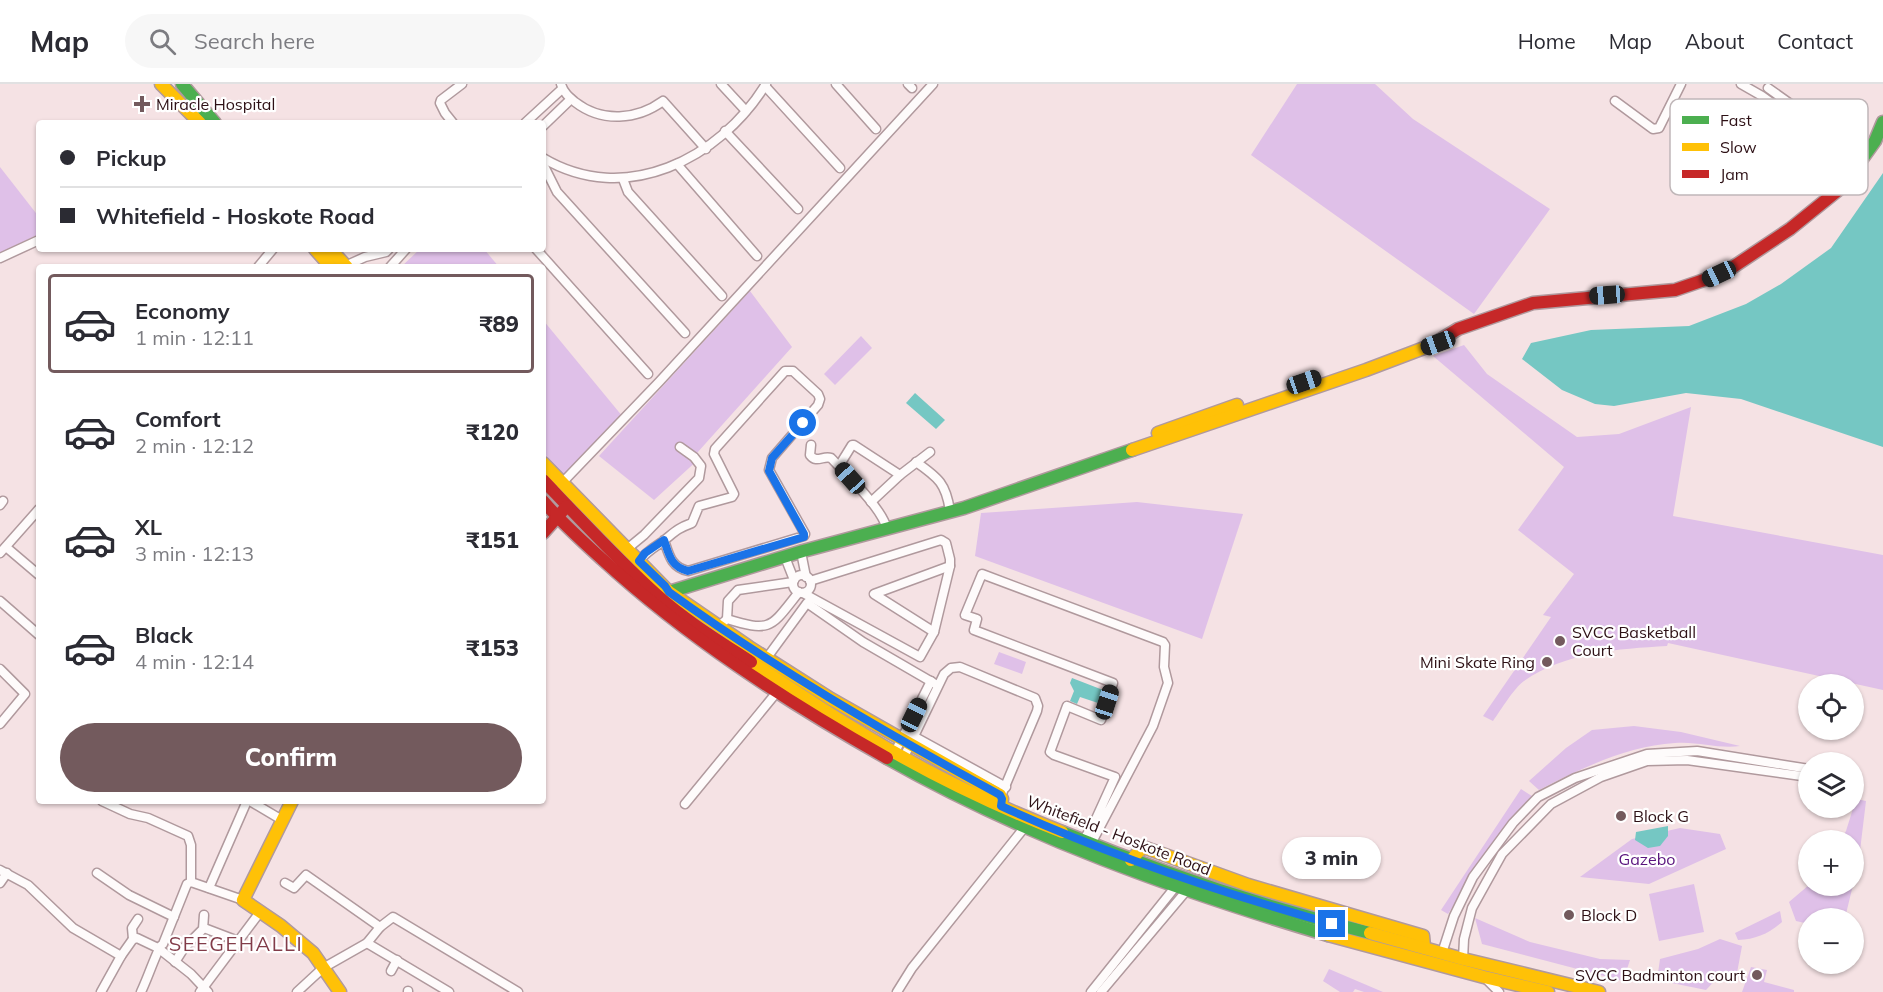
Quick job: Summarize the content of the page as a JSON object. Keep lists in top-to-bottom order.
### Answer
{
  "streets": {
    "main road": ["Whitefield - Hoskote Road"]
  },
  "districts": ["SEEGEHALLI"],
  "parks": ["Gazebo"],
  "places": {
    "health": ["Miracle Hospital"],
    "other": [
      "SVCC Basketball Court",
      "Mini Skate Ring",
      "Block G",
      "Block D",
      "SVCC Badminton court"
    ]
  },
  "legend": ["Fast", "Slow", "Jam"],
  "page": {
    "header": "Map",
    "search": "Search here",
    "nav": [
      "Home",
      "Map",
      "About",
      "Contact"
    ],
    "banner": ["Pickup", "Whitefield - Hoskote Road"],
    "list": [
      {
        "name": "Economy",
        "note": "1 min · 12:11",
        "value": "₹89"
      },
      {
        "name": "Comfort",
        "note": "2 min · 12:12",
        "value": "₹120"
      },
      {
        "name": "XL",
        "note": "3 min · 12:13",
        "value": "₹151"
      },
      {
        "name": "Black",
        "note": "4 min · 12:14",
        "value": "₹153"
      }
    ],
    "map_buttons": ["+", "−"],
    "buttons": "Confirm",
    "bubble": "3 min"
  }
}
